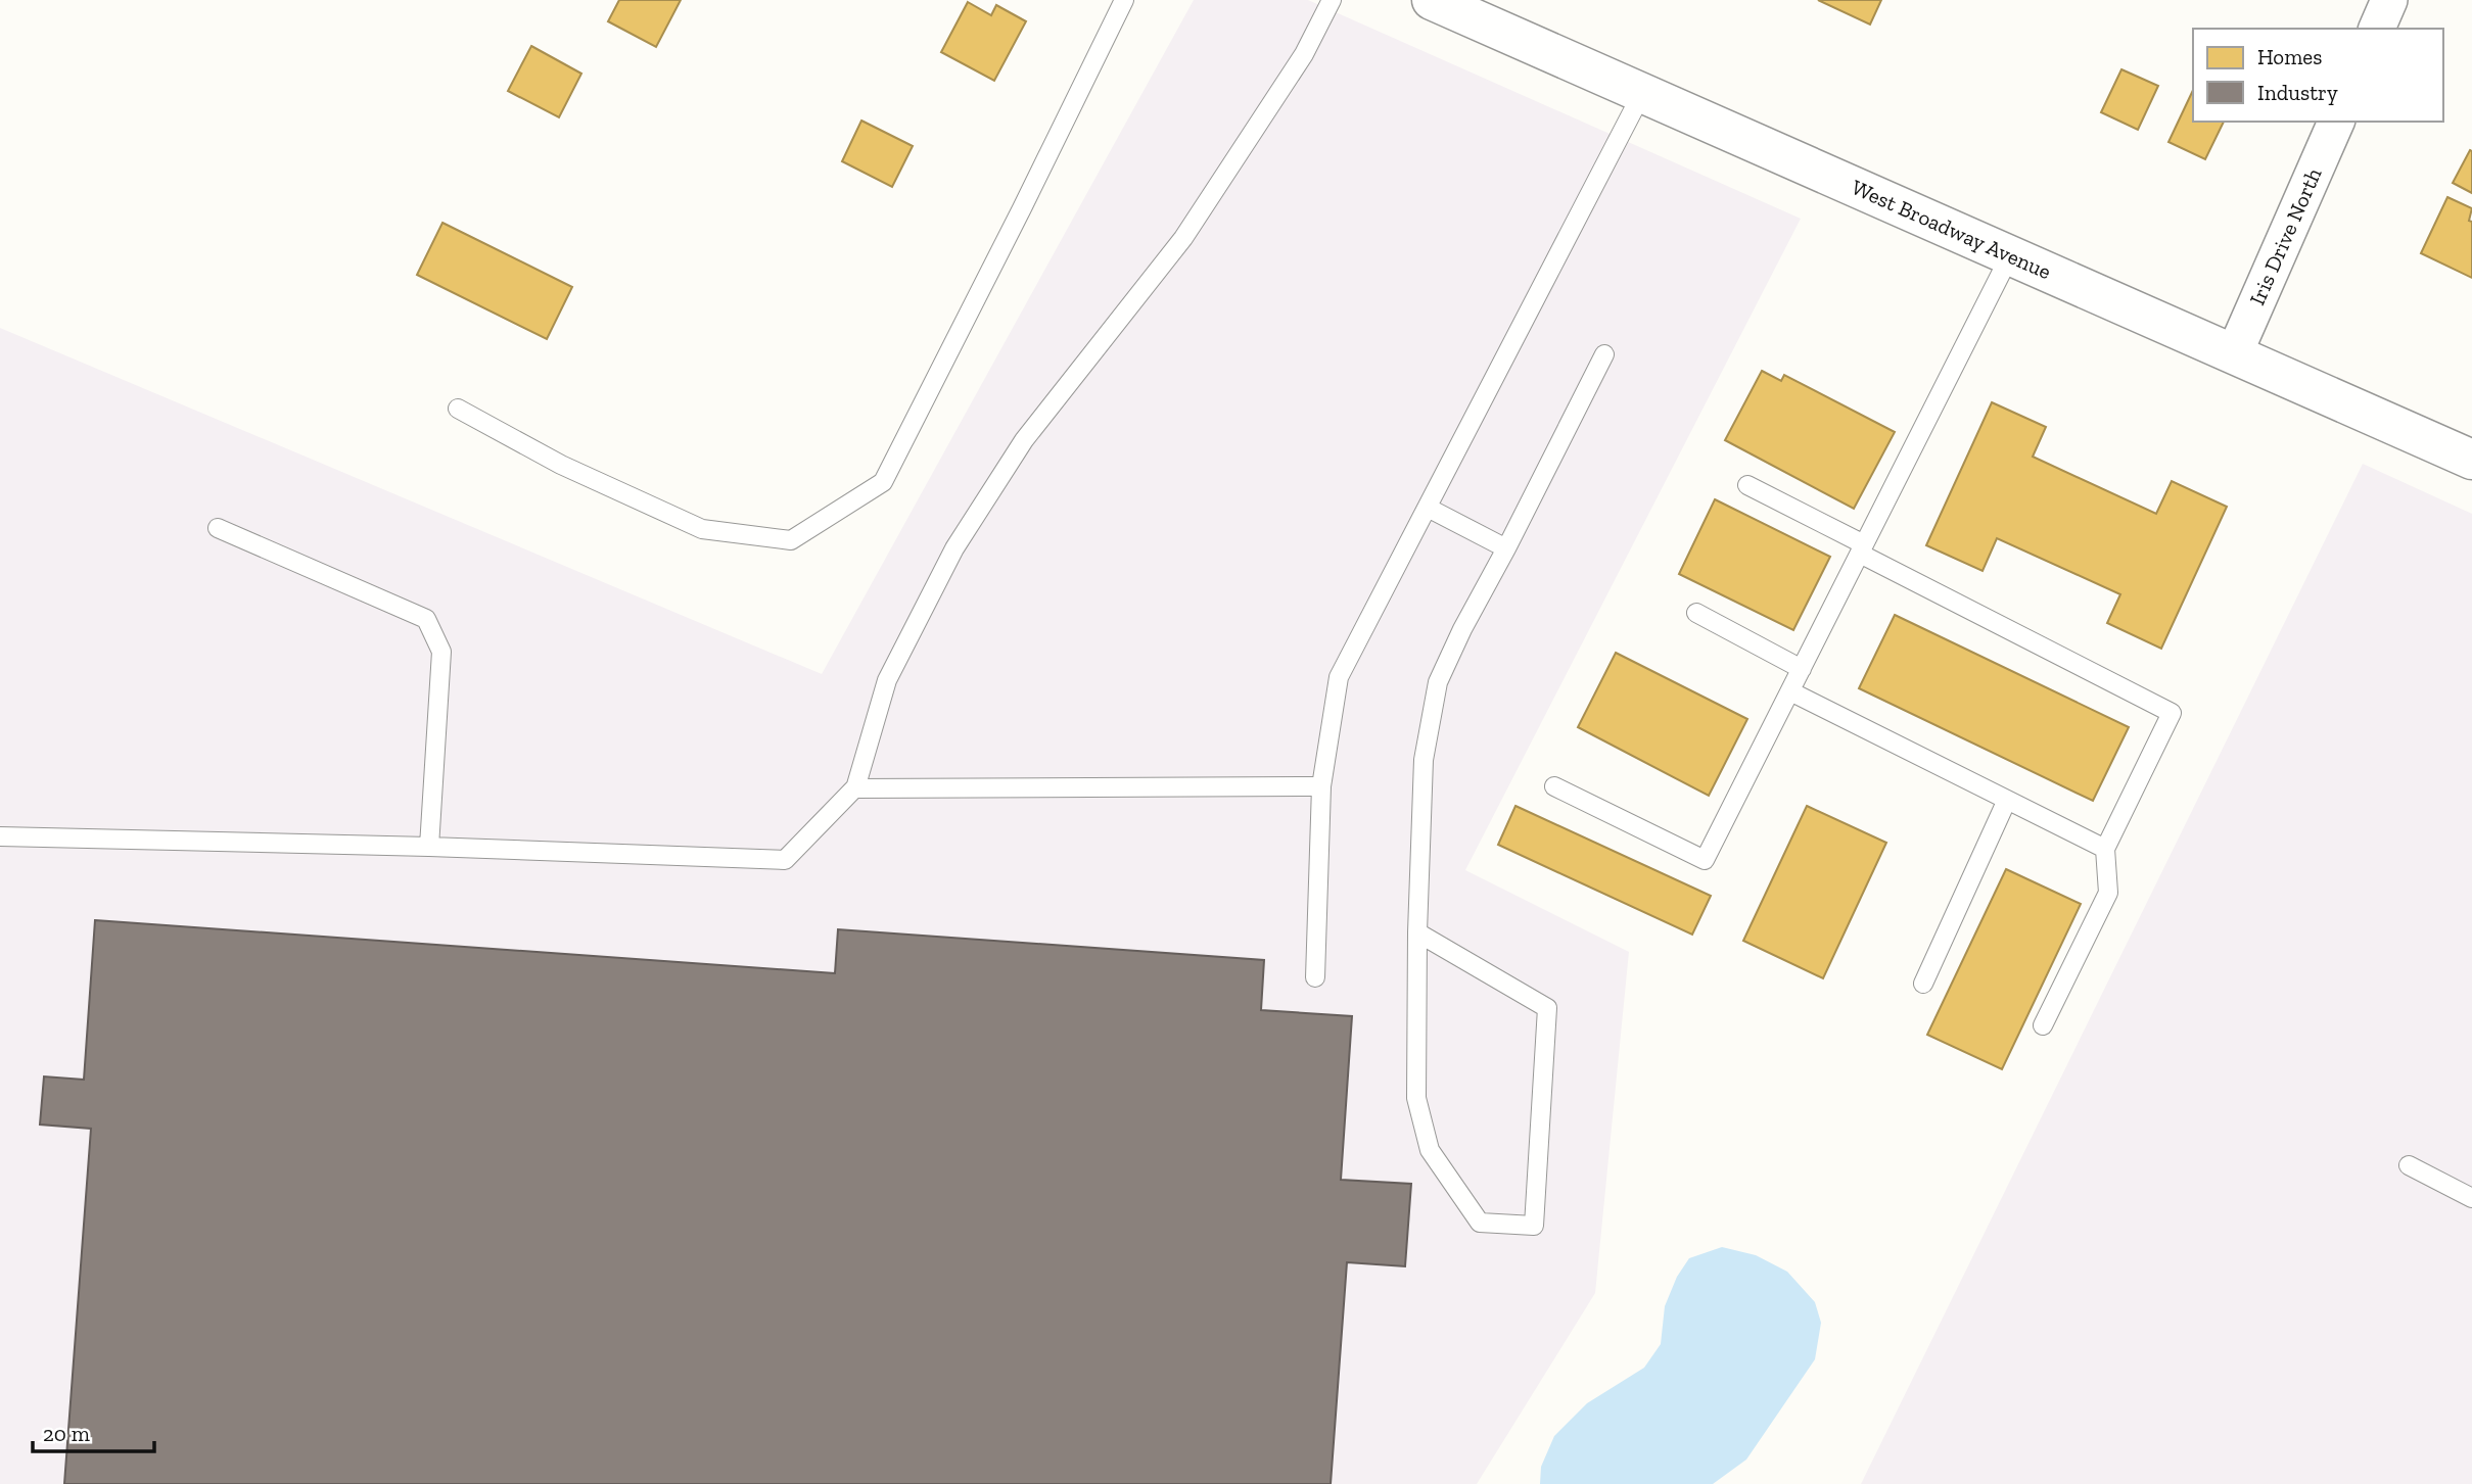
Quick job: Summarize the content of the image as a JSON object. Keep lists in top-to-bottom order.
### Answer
{
  "streets": {
    "street": ["West Broadway Avenue", "Iris Drive North"]
  },
  "crossings": [
    ["West Broadway Avenue", "Iris Drive North"]
  ],
  "legend": ["Homes", "Industry"],
  "scale_bar": "20 m"
}
